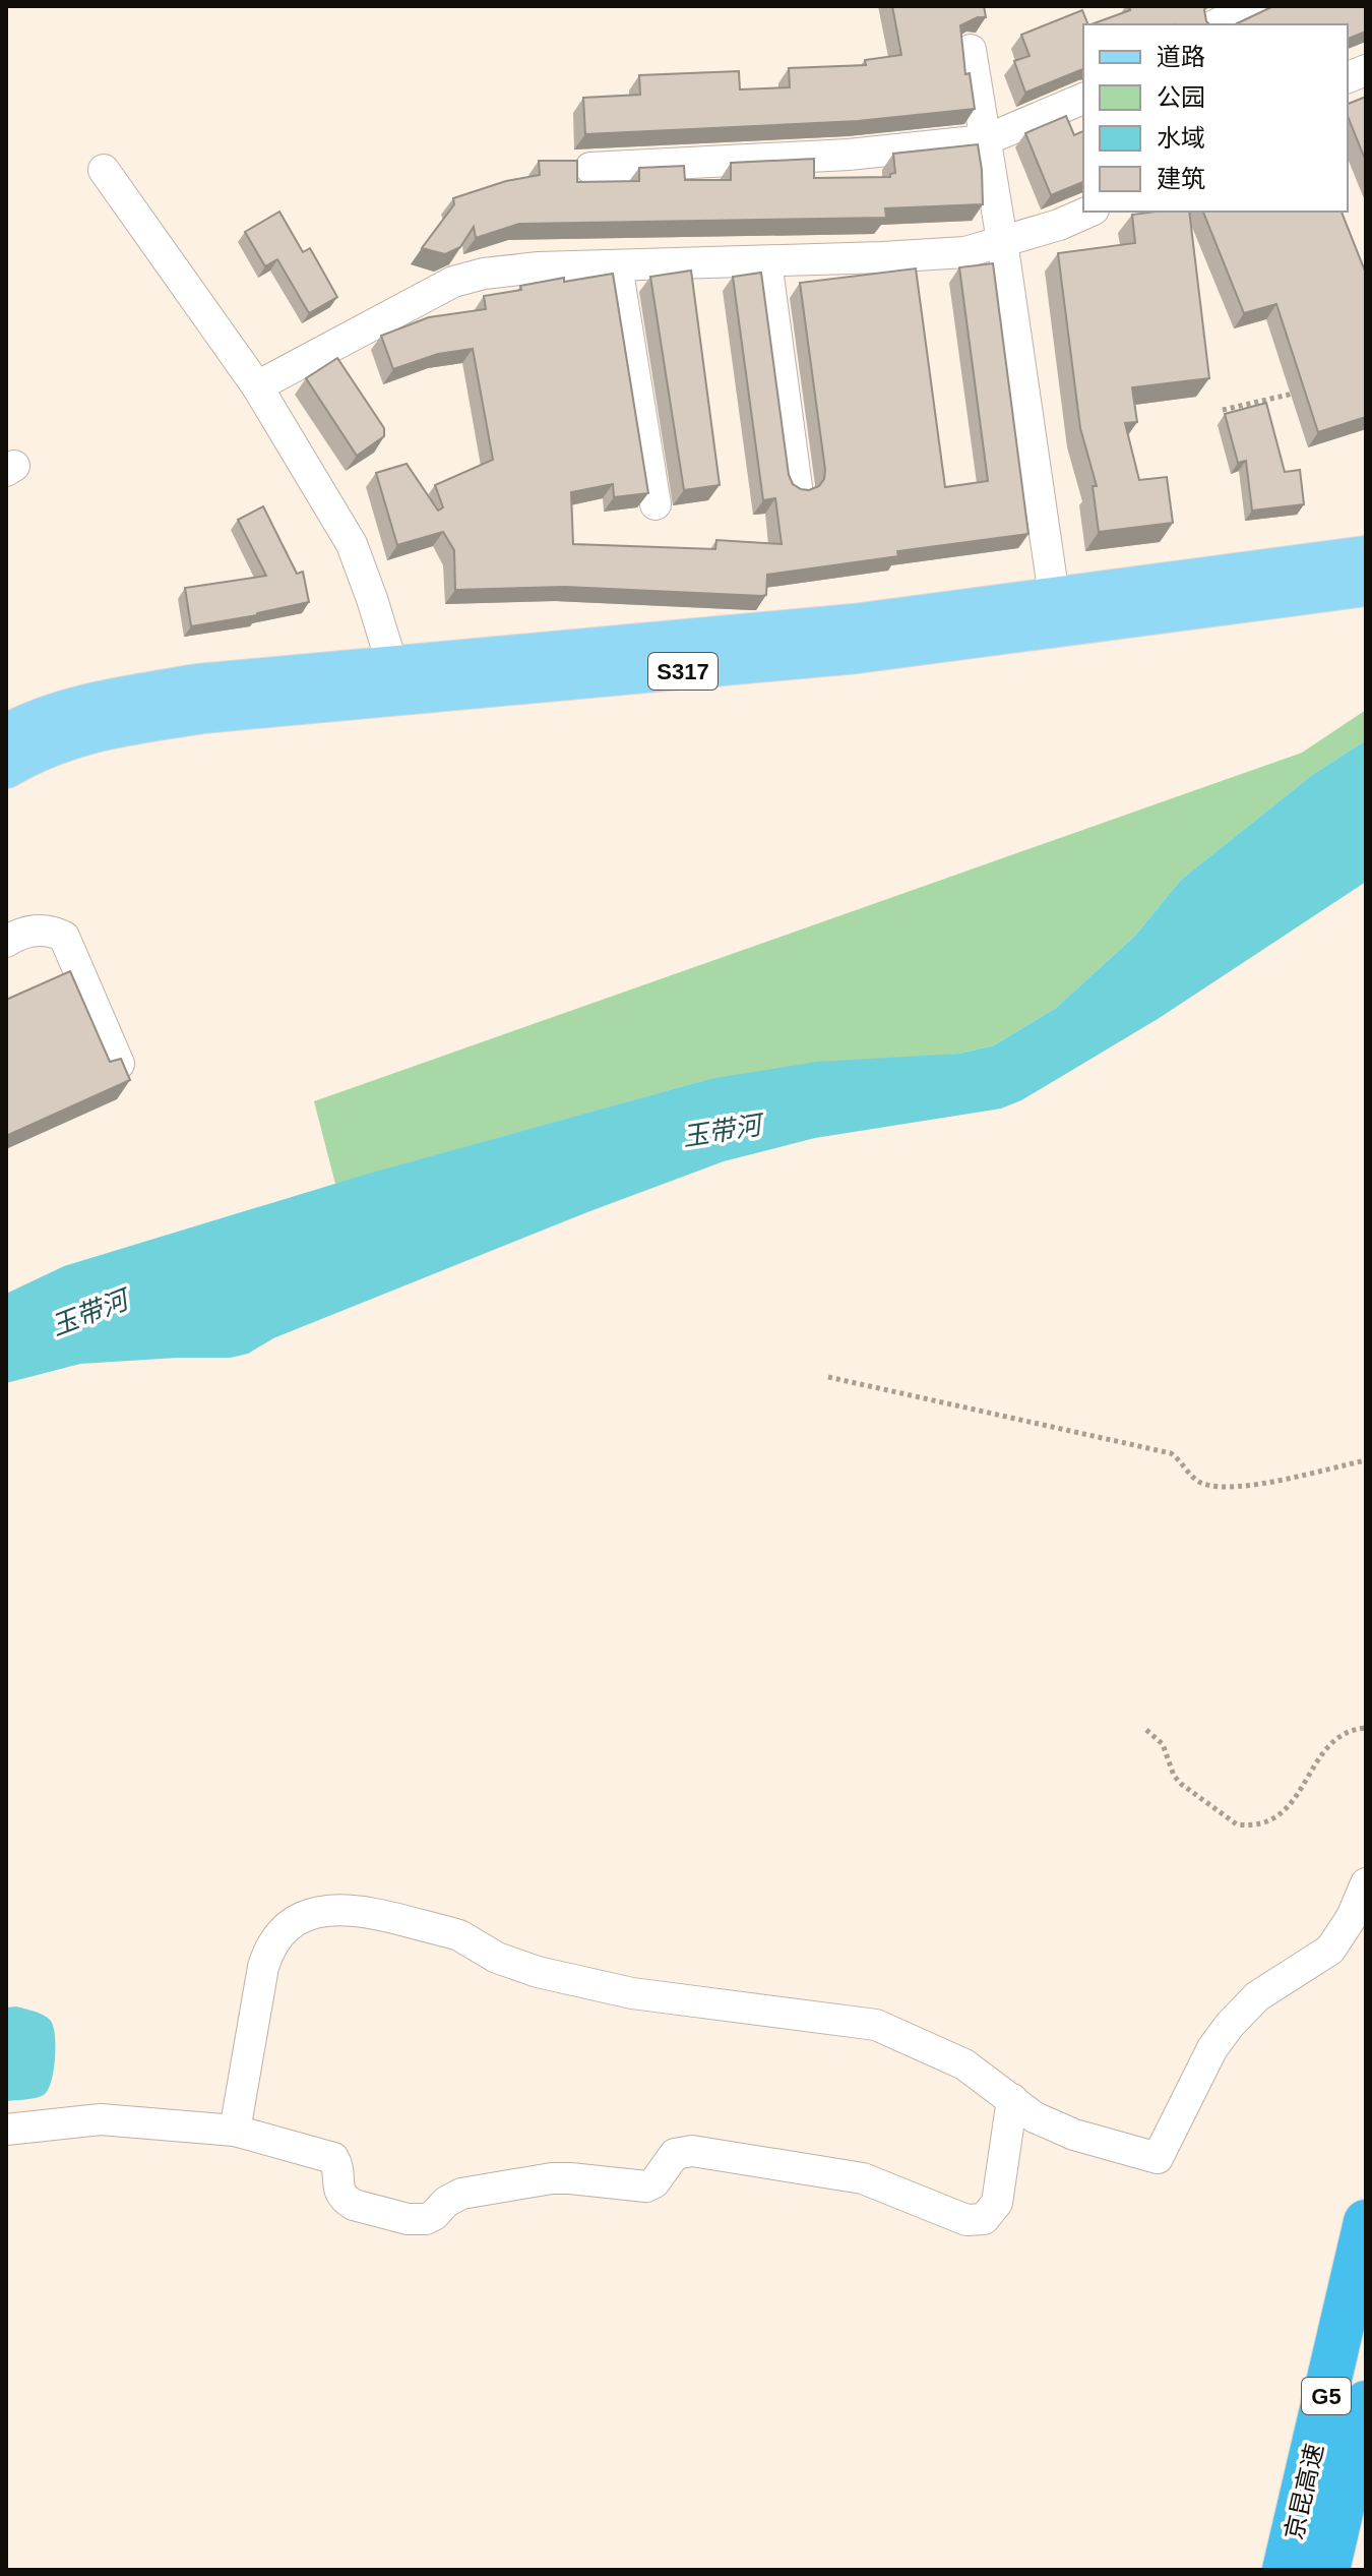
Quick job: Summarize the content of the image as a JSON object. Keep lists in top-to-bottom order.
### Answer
{
  "streets": {
    "highway": ["G5", "京昆高速"],
    "main road": ["S317"]
  },
  "water": ["玉带河"],
  "legend": [
    "道路",
    "公园",
    "水域",
    "建筑"
  ]
}
